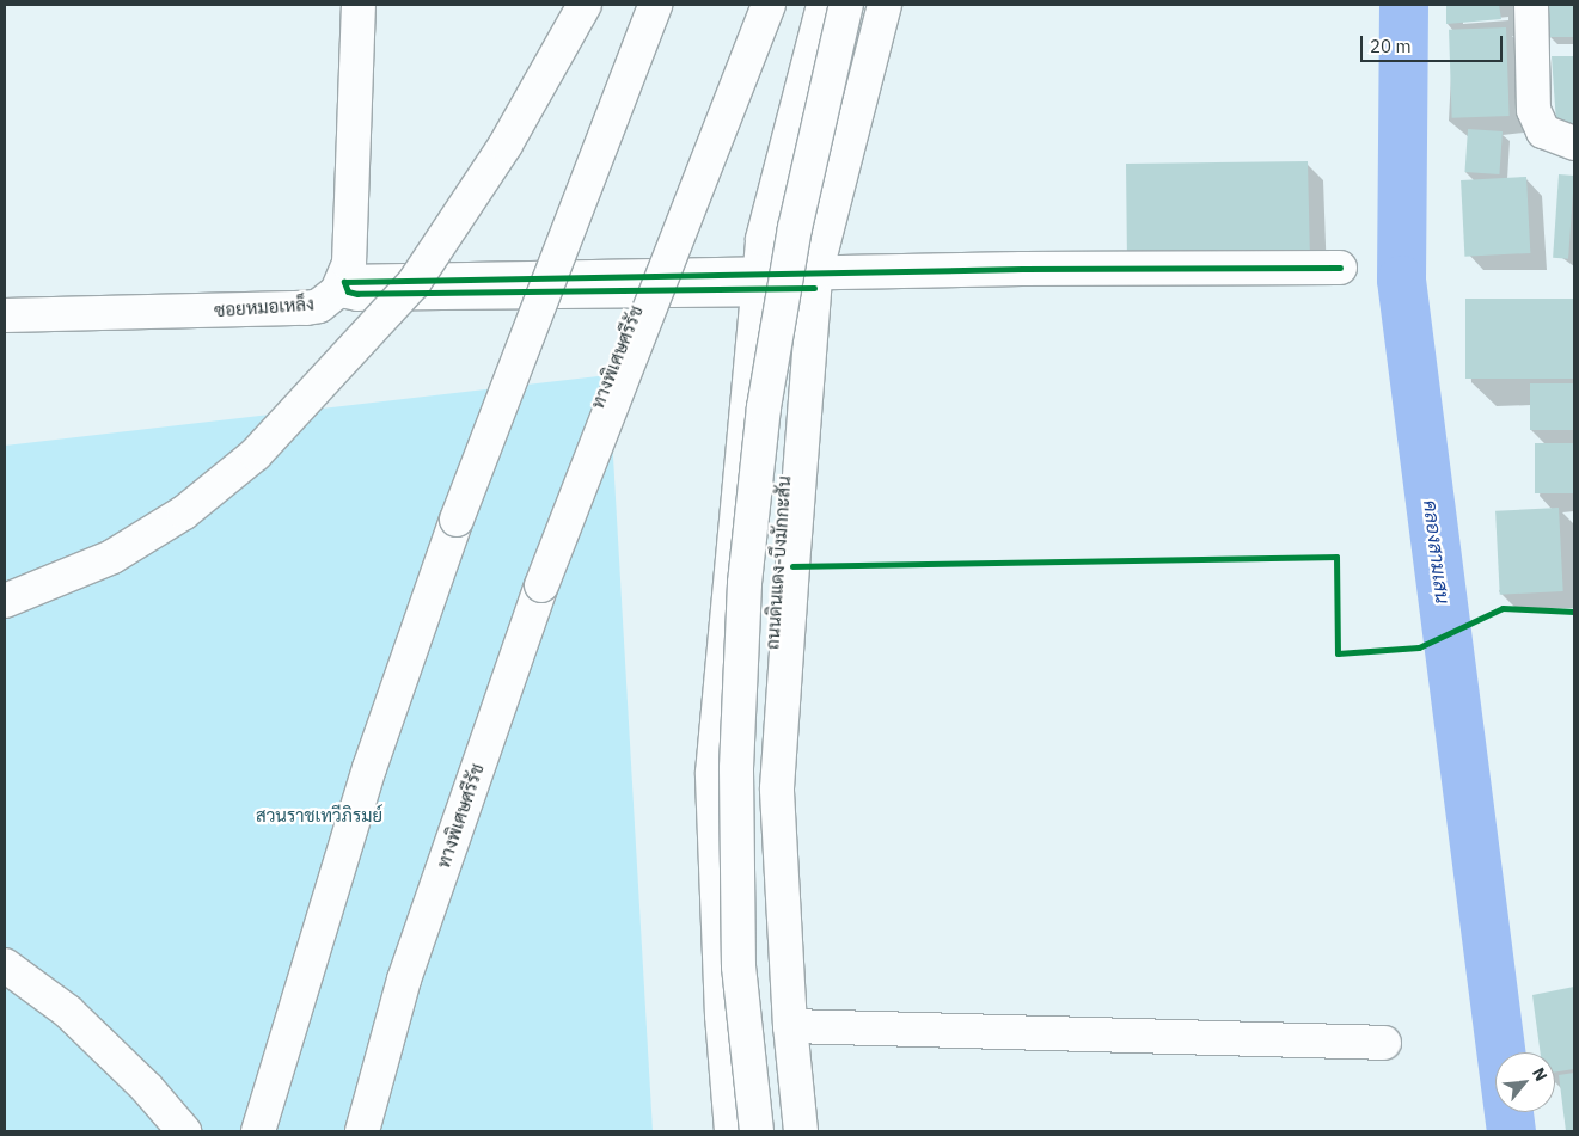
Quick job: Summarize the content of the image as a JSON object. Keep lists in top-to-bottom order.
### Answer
{
  "streets": {
    "main road": ["ซอยหมอเหล็ง", "ทางพิเศษศรีรัช", "ถนนดินแดง-บึงมักกะสัน"]
  },
  "water": ["คลองสามเสน"],
  "parks": ["สวนราชเทวีภิรมย์"],
  "scale_bar": "20 m",
  "north": "top right"
}
